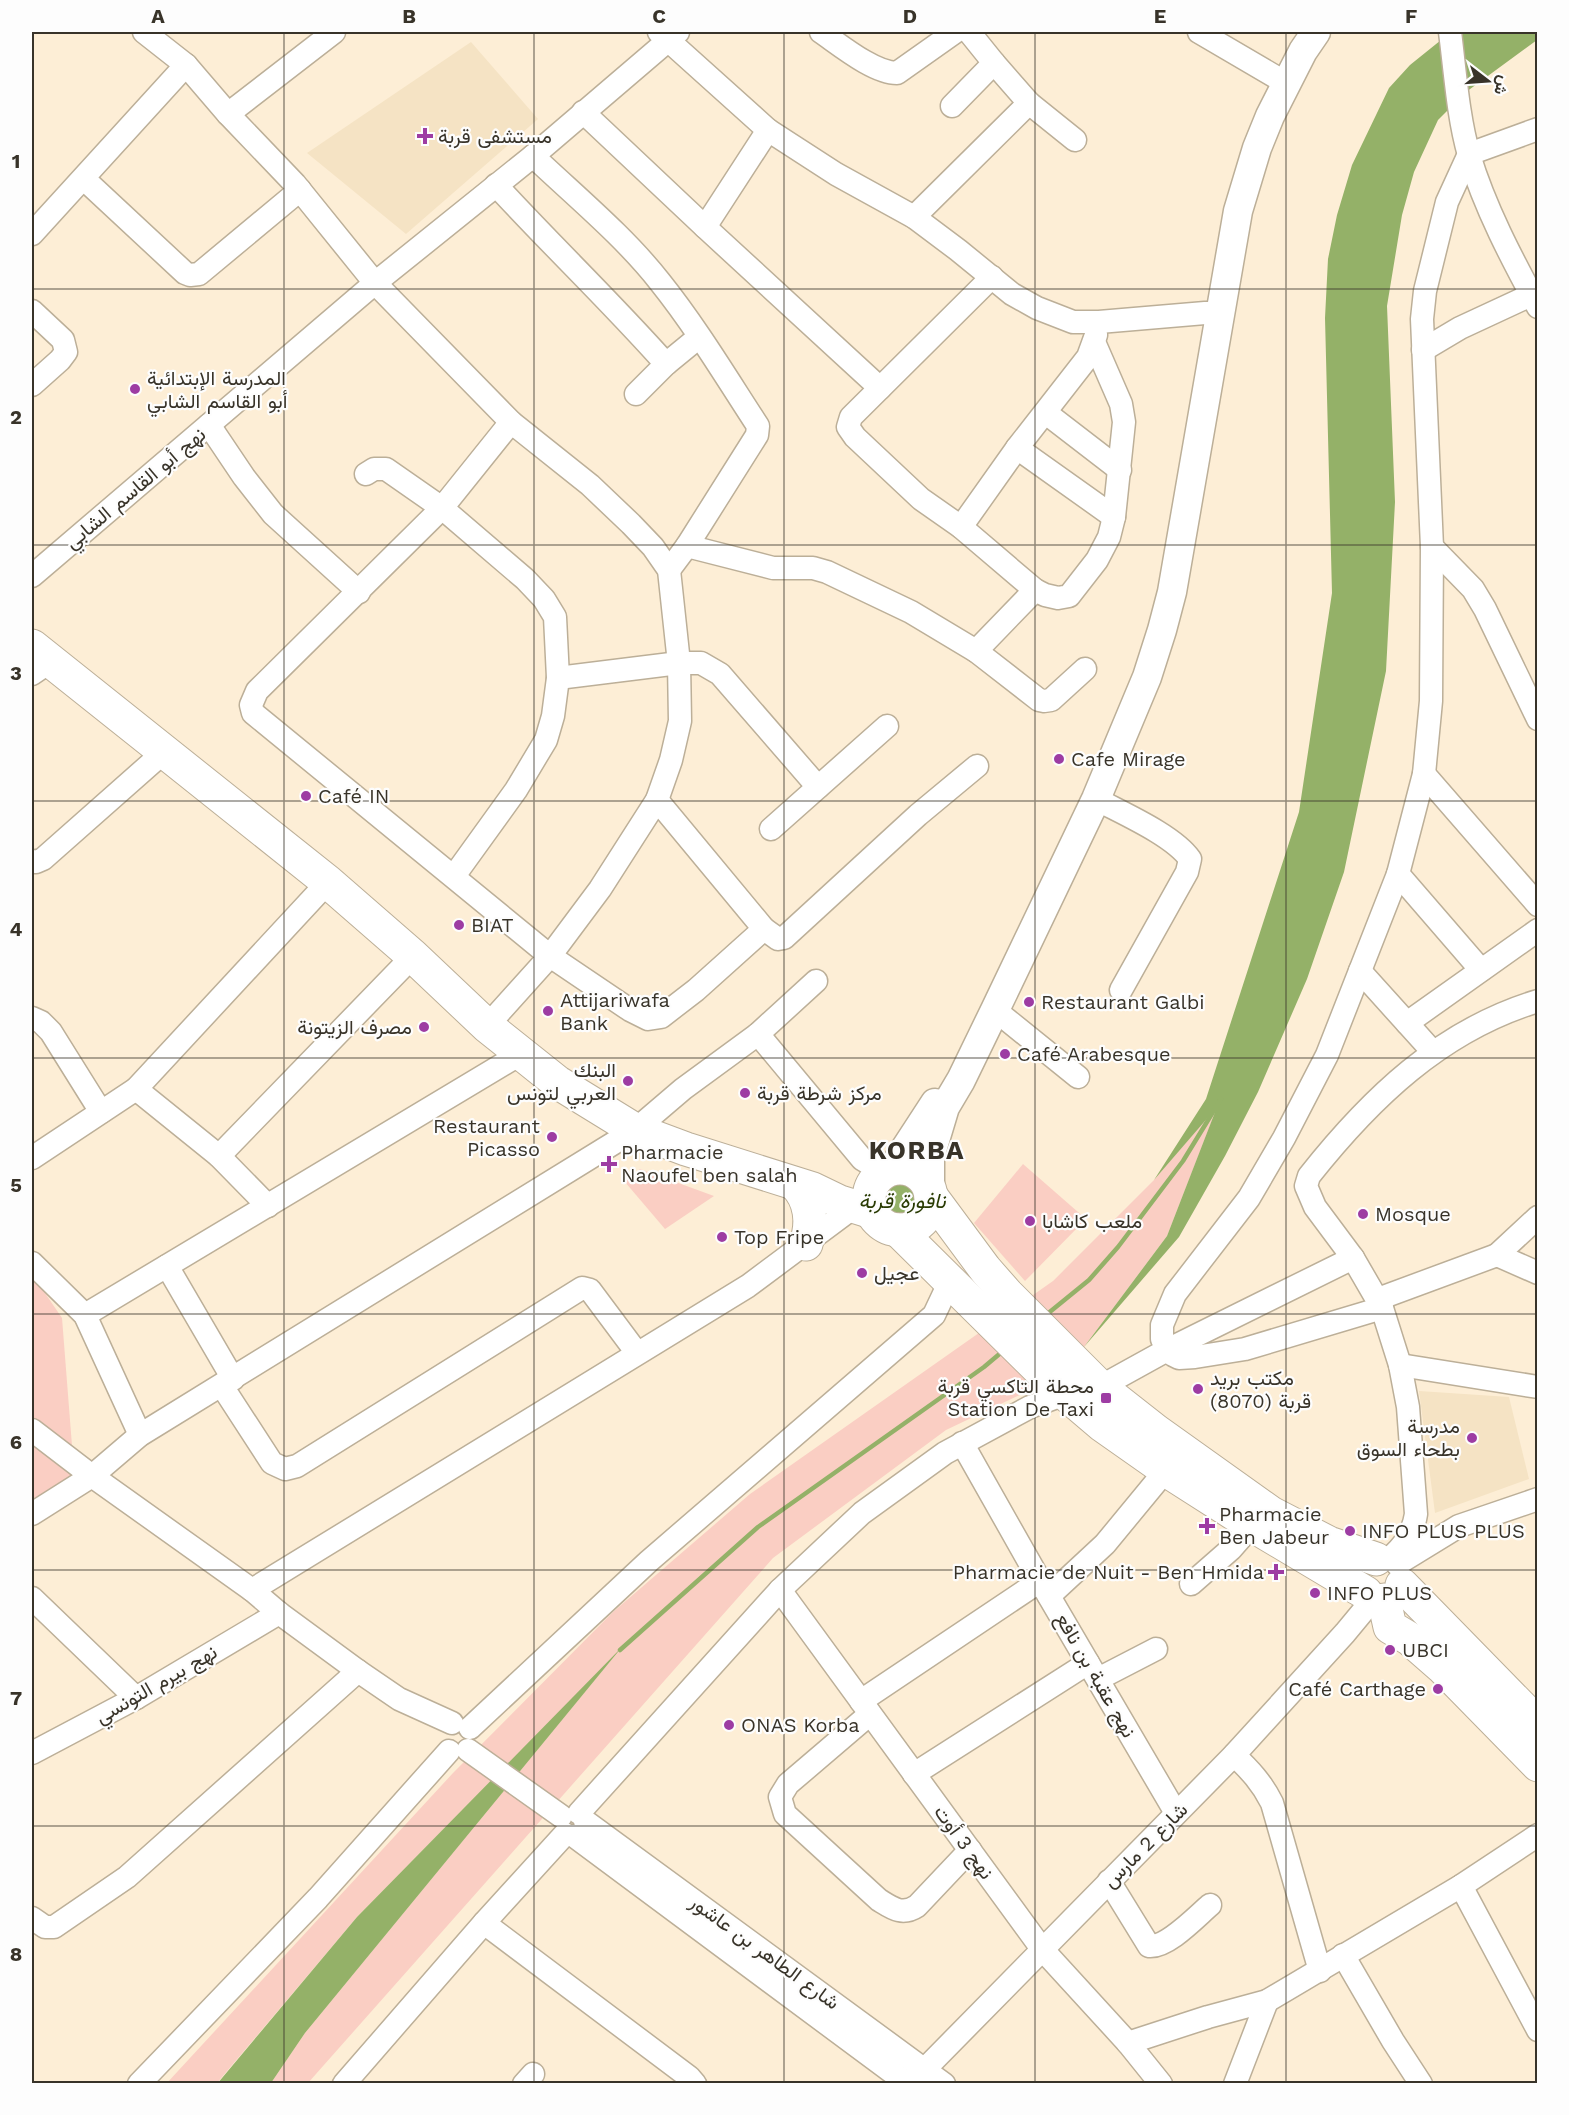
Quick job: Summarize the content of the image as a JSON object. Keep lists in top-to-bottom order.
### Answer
{
  "streets": {
    "street": [
      "نهج أبو القاسم الشابي",
      "نهج عقبة بن نافع",
      "نهج بيرم التونسي",
      "نهج 3 أوت",
      "شارع 2 مارس",
      "شارع الطاهر بن عاشور"
    ]
  },
  "crossings": [
    ["نهج عقبة بن نافع", "شارع 2 مارس"],
    ["نهج بيرم التونسي", "شارع الطاهر بن عاشور"],
    ["نهج 3 أوت", "شارع 2 مارس"],
    ["شارع 2 مارس", "شارع الطاهر بن عاشور"]
  ],
  "districts": ["KORBA"],
  "water": ["نافورة قربة"],
  "places": {
    "health": [
      "مستشفى قربة",
      "Pharmacie Naoufel ben salah",
      "Pharmacie Ben Jabeur",
      "Pharmacie de Nuit - Ben Hmida"
    ],
    "other": [
      "المدرسة الإبتدائية أبو القاسم الشابي",
      "Cafe Mirage",
      "Café IN",
      "BIAT",
      "Restaurant Galbi",
      "Attijariwafa Bank",
      "مصرف الزيتونة",
      "Café Arabesque",
      "البنك العربي لتونس",
      "مركز شرطة قربة",
      "Restaurant Picasso",
      "Mosque",
      "ملعب كاشابا",
      "Top Fripe",
      "عجيل",
      "مكتب بريد قربة (8070)",
      "مدرسة بطحاء السوق",
      "INFO PLUS PLUS",
      "INFO PLUS",
      "UBCI",
      "Café Carthage",
      "ONAS Korba"
    ],
    "transit": ["محطة التاكسي قربة Station De Taxi"]
  },
  "north": "right",
  "grid": {
    "columns": [
      "A",
      "B",
      "C",
      "D",
      "E",
      "F"
    ],
    "rows": [
      "1",
      "2",
      "3",
      "4",
      "5",
      "6",
      "7",
      "8"
    ]
  }
}
